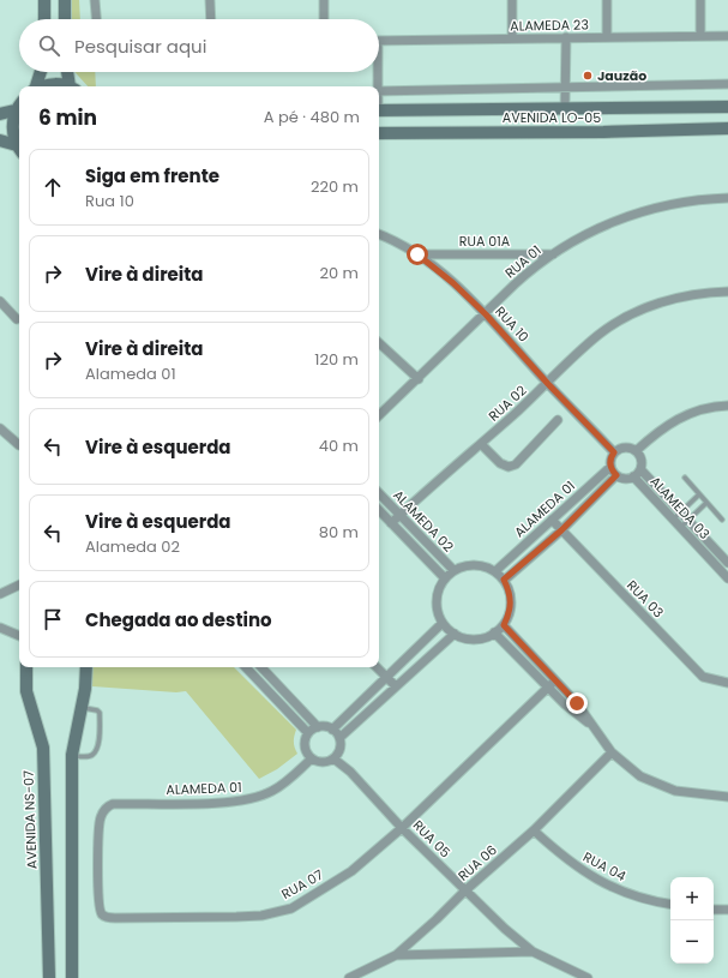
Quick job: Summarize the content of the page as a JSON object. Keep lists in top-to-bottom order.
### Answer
{
  "streets": {
    "main road": ["AVENIDA LO-05", "AVENIDA NS-07"],
    "street": [
      "ALAMEDA 23",
      "RUA 01A",
      "RUA 01",
      "RUA 10",
      "RUA 02",
      "ALAMEDA 03",
      "ALAMEDA 01",
      "ALAMEDA 02",
      "RUA 03",
      "RUA 05",
      "RUA 06",
      "RUA 04",
      "RUA 07"
    ]
  },
  "crossings": [
    ["RUA 01A", "RUA 01"],
    ["RUA 01A", "RUA 10"],
    ["RUA 01", "RUA 10"],
    ["RUA 10", "RUA 02"],
    ["RUA 10", "ALAMEDA 03"],
    ["RUA 10", "ALAMEDA 01"],
    ["RUA 02", "ALAMEDA 02"],
    ["ALAMEDA 03", "ALAMEDA 01"],
    ["ALAMEDA 01", "ALAMEDA 02"],
    ["ALAMEDA 01", "RUA 03"],
    ["ALAMEDA 01", "RUA 05"],
    ["ALAMEDA 01", "RUA 07"],
    ["RUA 05", "RUA 06"],
    ["RUA 05", "RUA 07"],
    ["RUA 06", "RUA 04"]
  ],
  "places": ["Jauzão"],
  "page": {
    "search": "Pesquisar aqui",
    "heading": ["6 min", "A pé · 480 m"],
    "list": [
      ["Siga em frente", "Rua 10", "220 m"],
      ["Vire à direita", "20 m"],
      ["Vire à direita", "Alameda 01", "120 m"],
      ["Vire à esquerda", "40 m"],
      ["Vire à esquerda", "Alameda 02", "80 m"],
      "Chegada ao destino"
    ],
    "map_buttons": ["+", "−"]
  }
}
